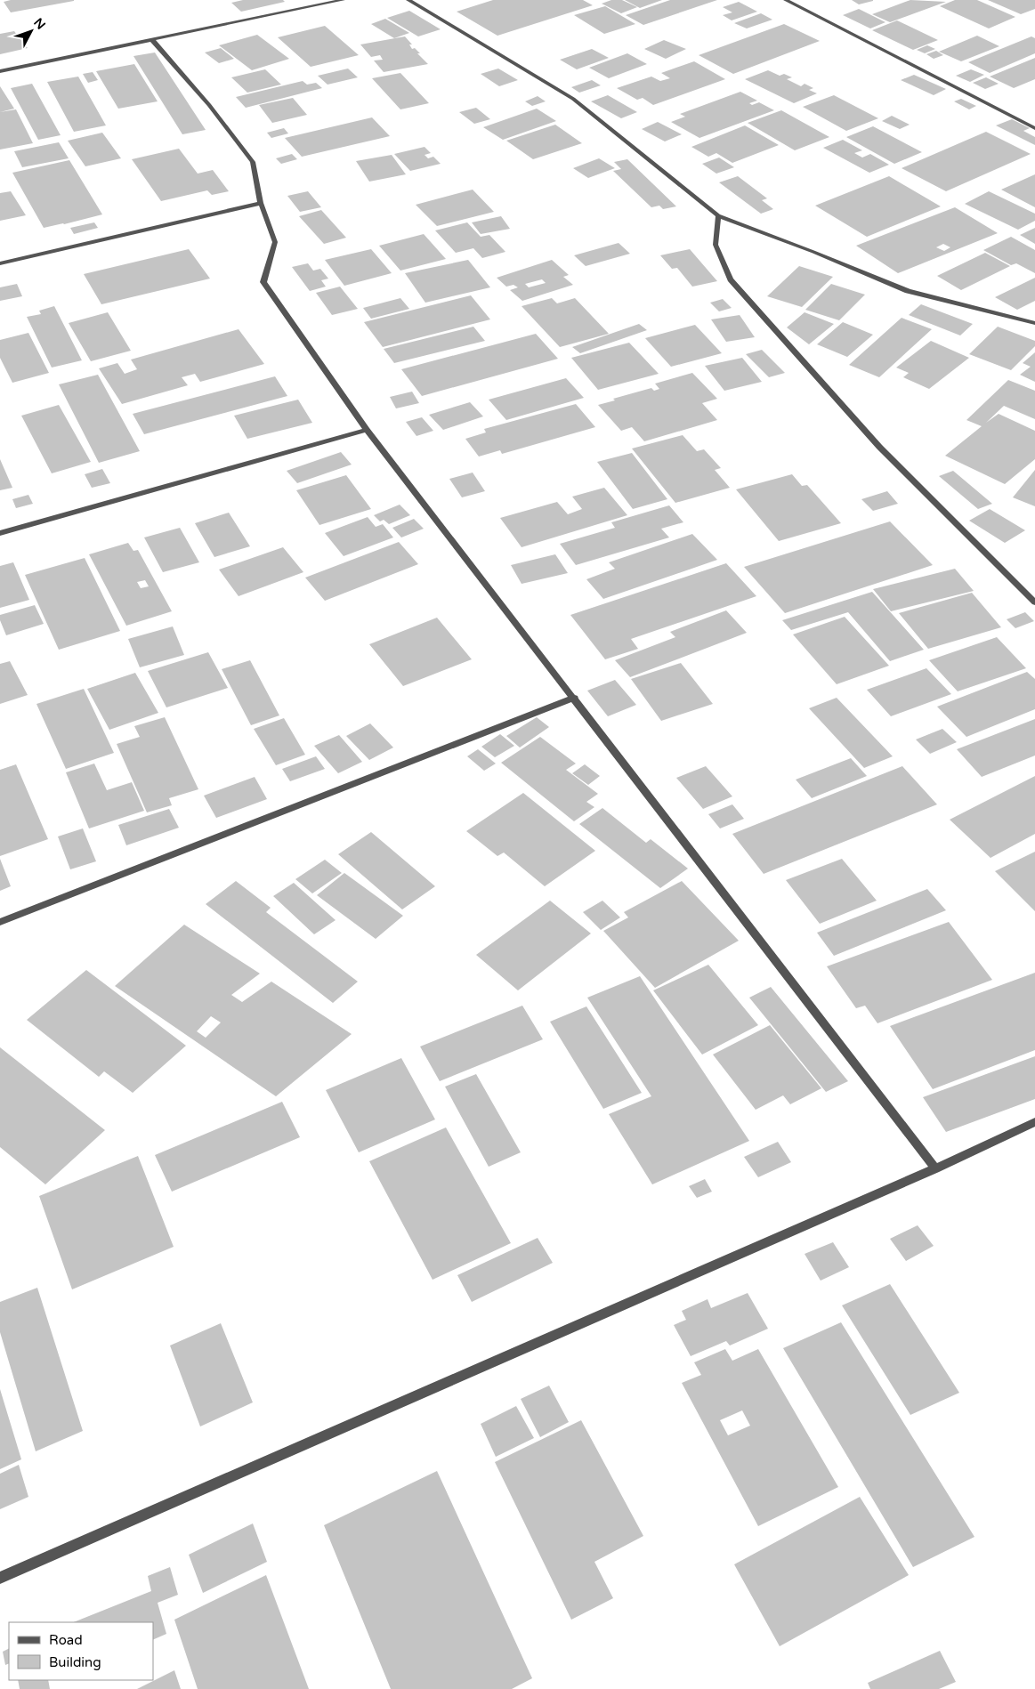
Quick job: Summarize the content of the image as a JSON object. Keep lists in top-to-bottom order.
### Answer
{
  "legend": ["Road", "Building"],
  "north": "top right"
}
